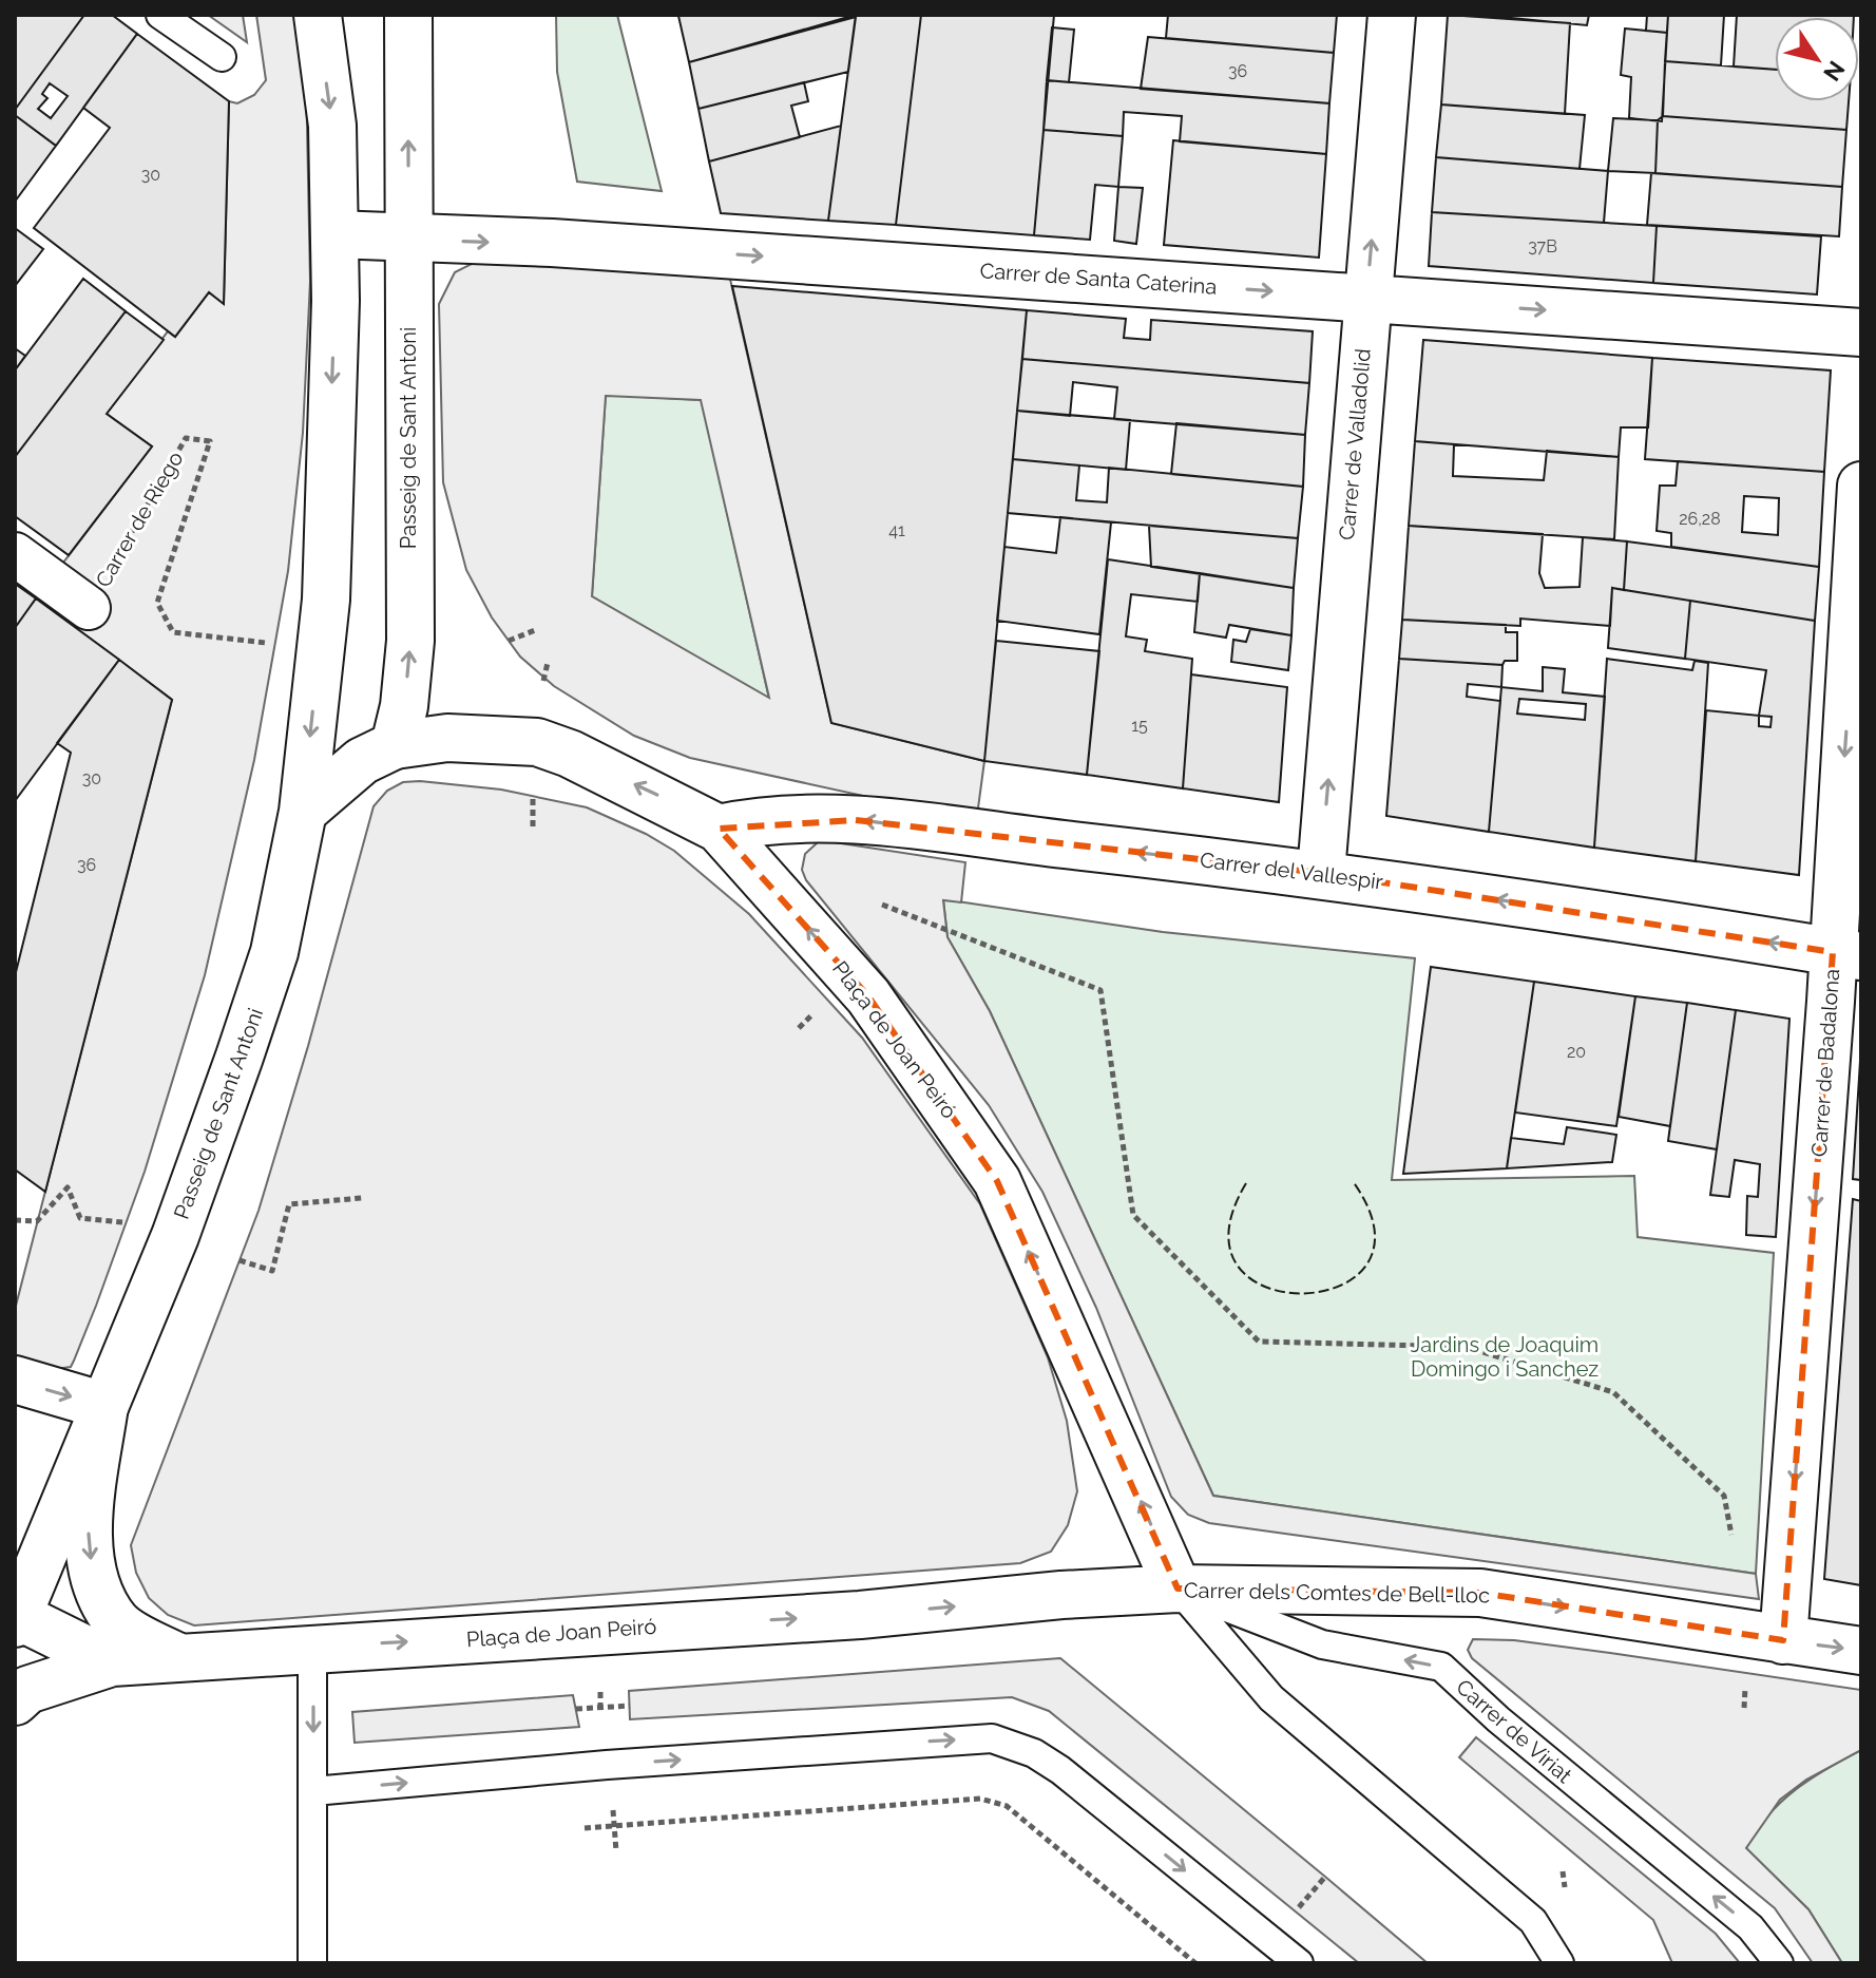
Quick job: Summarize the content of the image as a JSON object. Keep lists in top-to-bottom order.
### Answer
{
  "streets": {
    "street": [
      "Carrer de Santa Caterina",
      "Passeig de Sant Antoni",
      "Carrer de Valladolid",
      "Carrer de Riego",
      "Carrer del Vallespir",
      "Plaça de Joan Peiró",
      "Carrer de Badalona",
      "Carrer dels Comtes de Bell-lloc"
    ],
    "lane": ["Carrer de Viriat"]
  },
  "crossings": [
    ["Carrer de Santa Caterina", "Passeig de Sant Antoni"],
    ["Carrer de Santa Caterina", "Carrer de Valladolid"],
    ["Passeig de Sant Antoni", "Plaça de Joan Peiró"],
    ["Carrer de Valladolid", "Carrer del Vallespir"],
    ["Carrer del Vallespir", "Plaça de Joan Peiró"],
    ["Carrer del Vallespir", "Carrer de Badalona"],
    ["Plaça de Joan Peiró", "Carrer dels Comtes de Bell-lloc"],
    ["Plaça de Joan Peiró", "Carrer de Viriat"],
    ["Carrer de Badalona", "Carrer dels Comtes de Bell-lloc"],
    ["Carrer dels Comtes de Bell-lloc", "Carrer de Viriat"]
  ],
  "one_way": [
    "Carrer de Santa Caterina",
    "Carrer de Valladolid",
    "Carrer del Vallespir",
    "Carrer de Badalona",
    "Carrer dels Comtes de Bell-lloc"
  ],
  "parks": ["Jardins de Joaquim Domingo i Sanchez"],
  "house_numbers": [
    "36",
    "30",
    "37B",
    "26,28",
    "41",
    "15",
    "30",
    "36",
    "20"
  ],
  "north": "bottom right"
}
